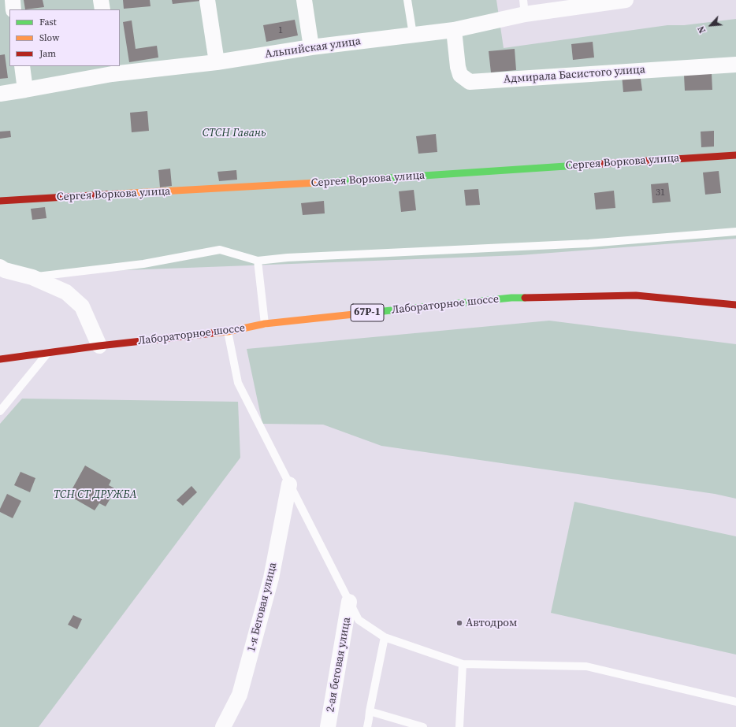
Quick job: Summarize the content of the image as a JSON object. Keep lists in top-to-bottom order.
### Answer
{
  "streets": {
    "main road": ["Сергея Воркова улица", "Лабораторное шоссе", "67Р-1"],
    "street": [
      "Альпийская улица",
      "Адмирала Басистого улица",
      "1-я Беговая улица",
      "2-ая беговая улица"
    ]
  },
  "crossings": [
    ["Альпийская улица", "Адмирала Басистого улица"]
  ],
  "parks": ["СТСН Гавань", "ТСН СТ ДРУЖБА"],
  "places": ["Автодром"],
  "house_numbers": ["1", "31"],
  "legend": ["Fast", "Slow", "Jam"],
  "north": "bottom left"
}
